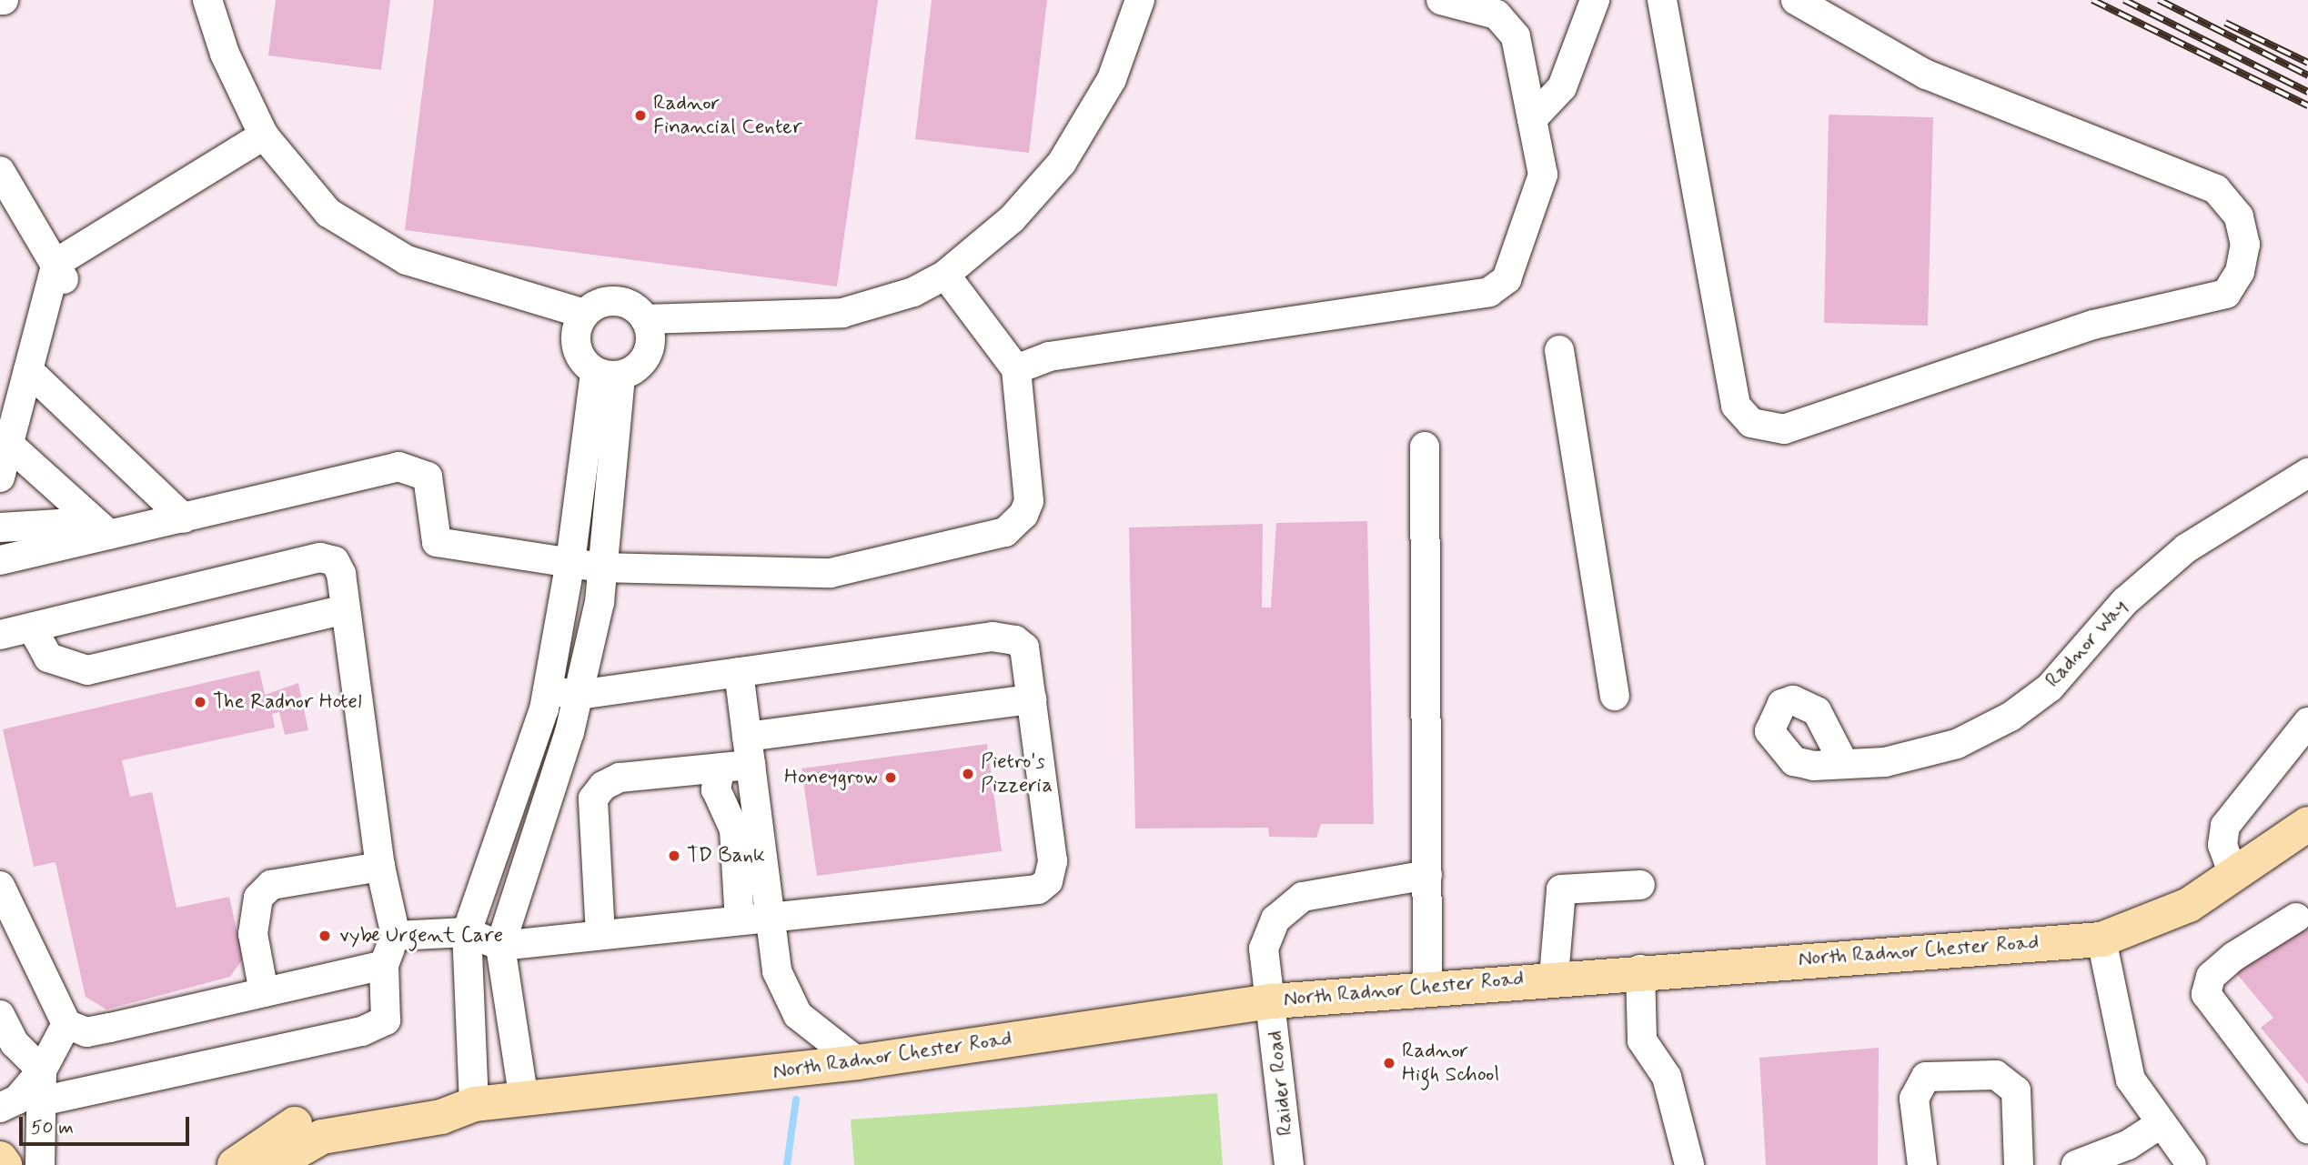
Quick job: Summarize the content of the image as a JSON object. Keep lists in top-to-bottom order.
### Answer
{
  "streets": {
    "main road": ["North Radnor Chester Road"],
    "street": ["Radnor Way", "Raider Road"]
  },
  "crossings": [
    ["North Radnor Chester Road", "Raider Road"]
  ],
  "places": [
    "Radnor Financial Center",
    "The Radnor Hotel",
    "Pietro's Pizzeria",
    "Honeygrow",
    "TD Bank",
    "vybe Urgent Care",
    "Radnor High School"
  ],
  "scale_bar": "50 m"
}
